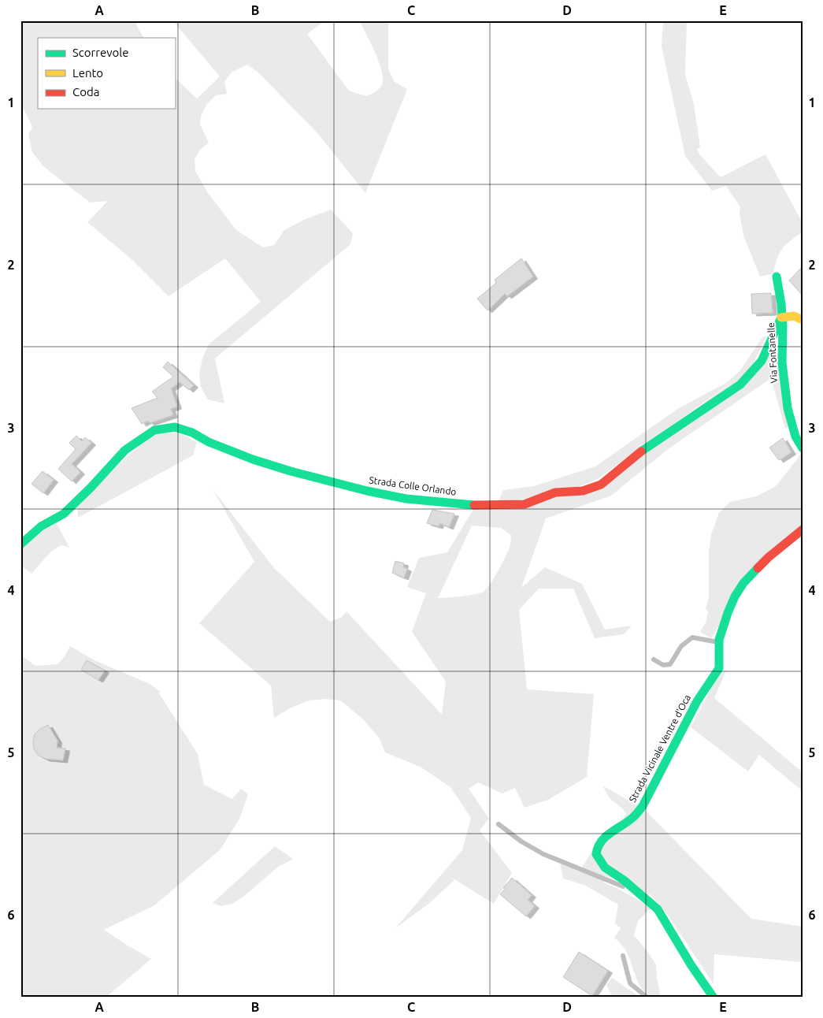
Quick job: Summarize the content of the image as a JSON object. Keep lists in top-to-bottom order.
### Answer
{
  "streets": {
    "street": ["Via Fontanelle", "Strada Colle Orlando", "Strada Vicinale Ventre d'Oca"]
  },
  "crossings": [
    ["Via Fontanelle", "Strada Colle Orlando"]
  ],
  "legend": ["Scorrevole", "Lento", "Coda"],
  "grid": {
    "columns": [
      "A",
      "B",
      "C",
      "D",
      "E"
    ],
    "rows": [
      "1",
      "2",
      "3",
      "4",
      "5",
      "6"
    ]
  }
}
